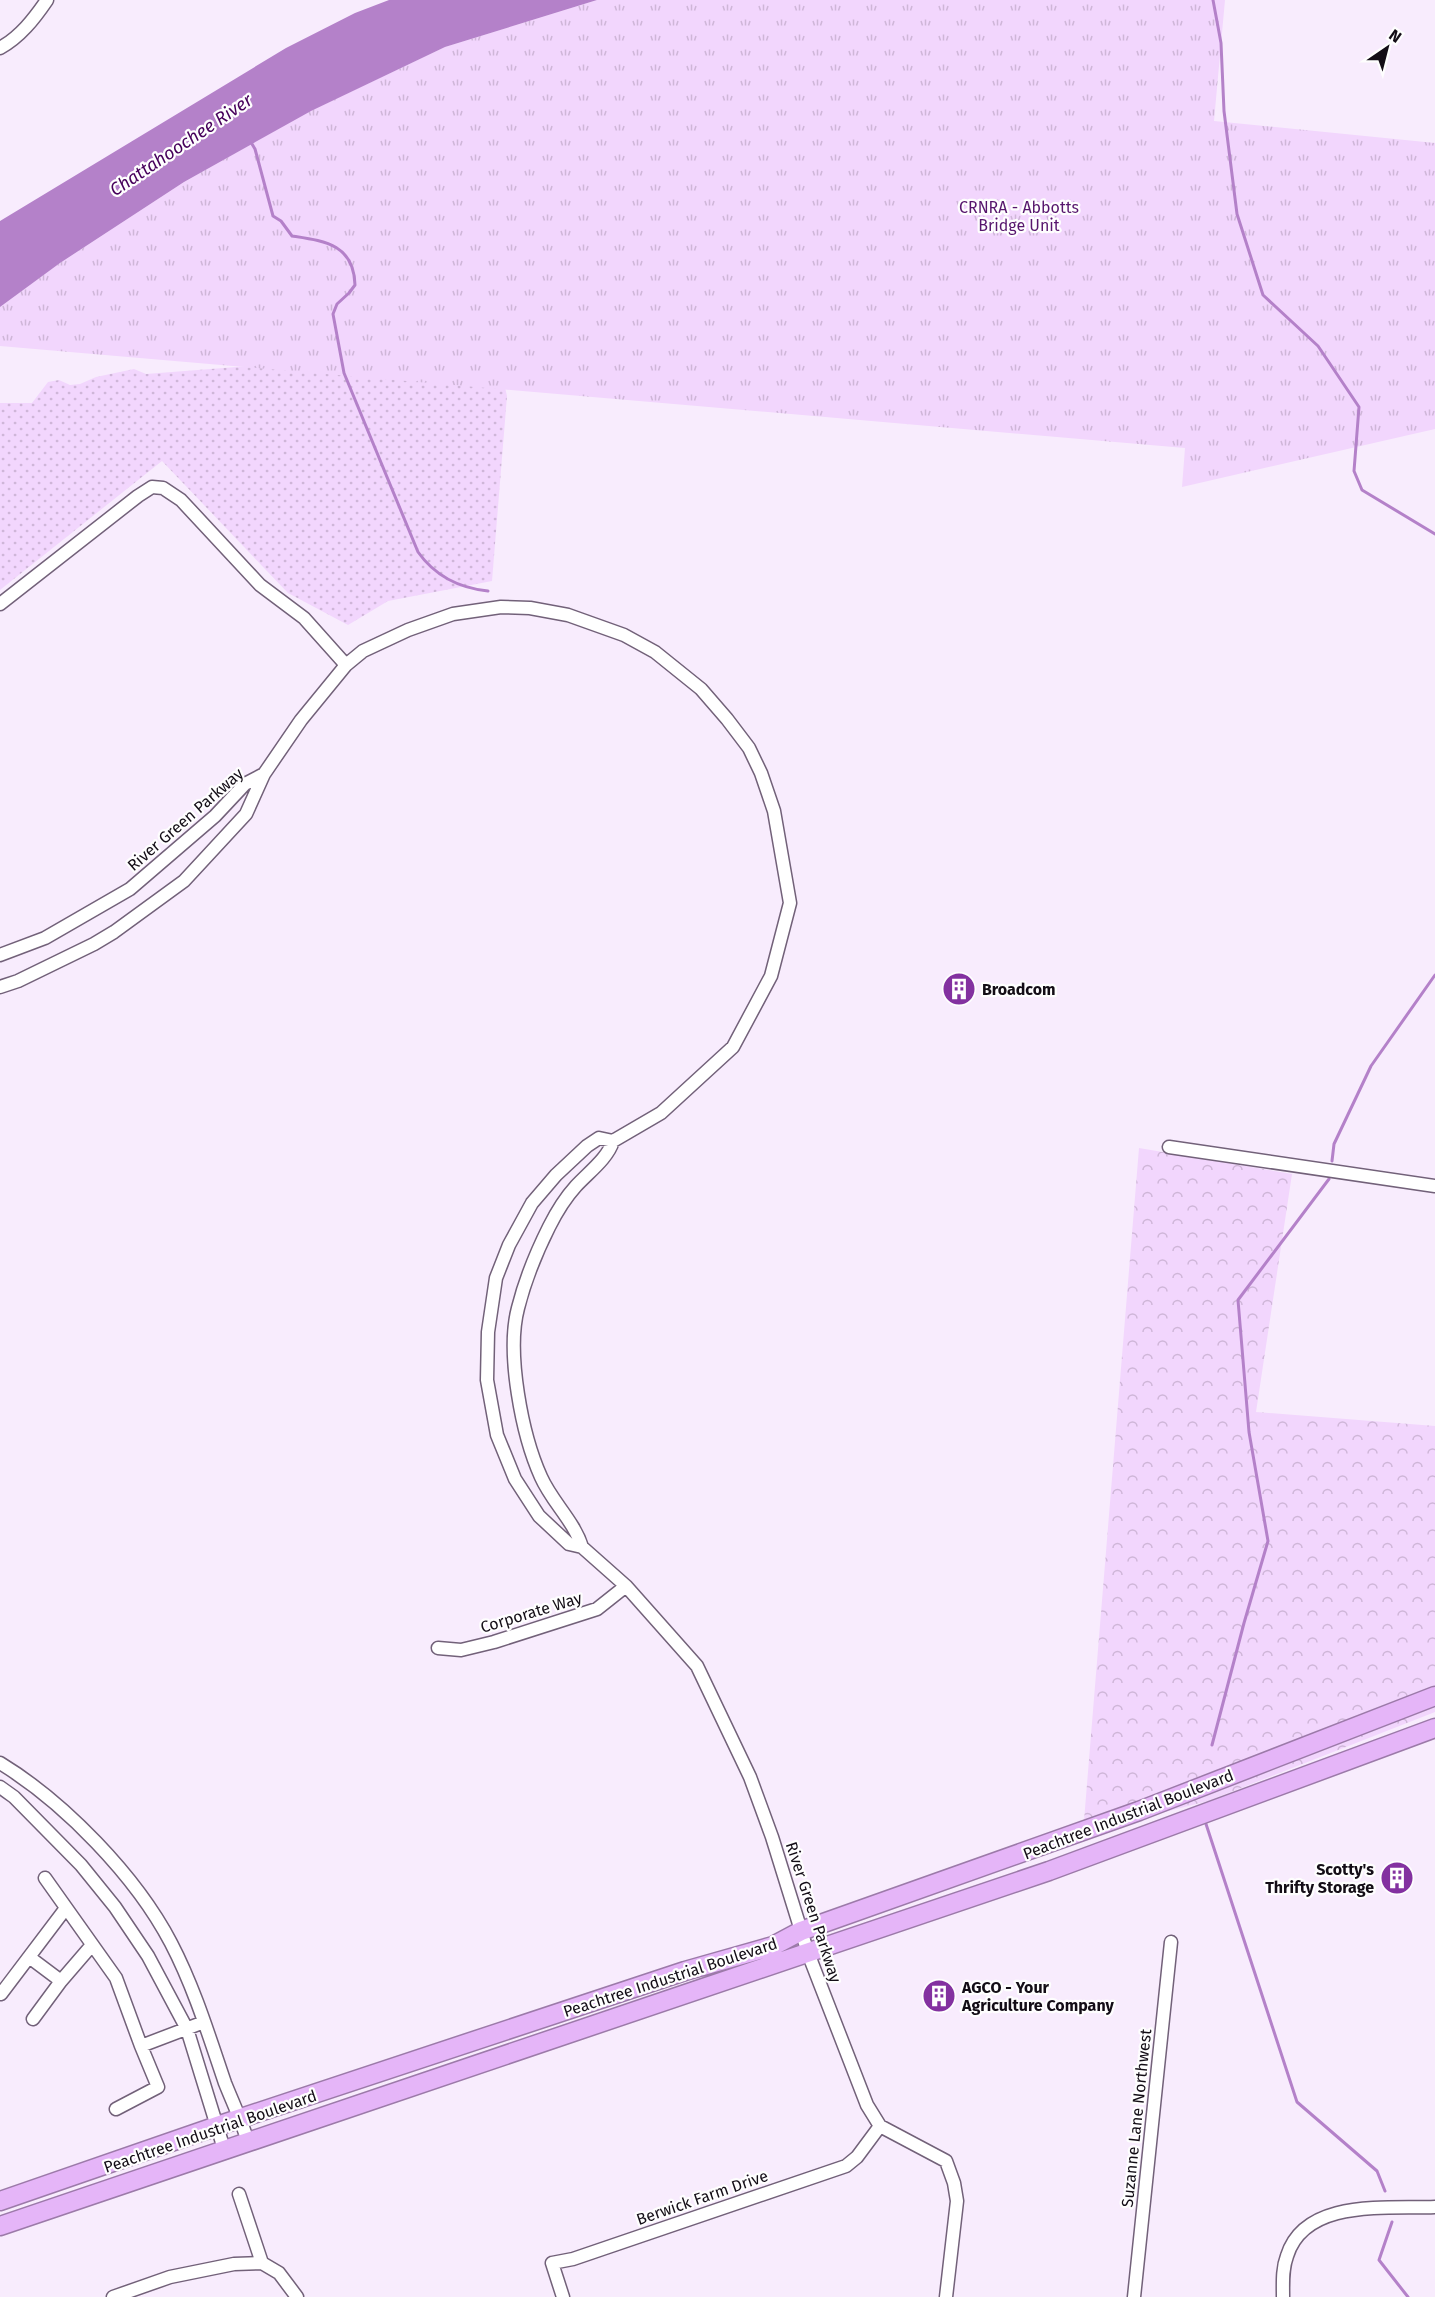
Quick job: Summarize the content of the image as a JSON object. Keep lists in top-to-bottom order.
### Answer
{
  "streets": {
    "highway": ["Peachtree Industrial Boulevard"],
    "street": [
      "River Green Parkway",
      "Corporate Way",
      "Suzanne Lane Northwest",
      "Berwick Farm Drive"
    ]
  },
  "crossings": [
    ["River Green Parkway", "Corporate Way"],
    ["River Green Parkway", "Peachtree Industrial Boulevard"],
    ["River Green Parkway", "Berwick Farm Drive"]
  ],
  "water": ["Chattahoochee River"],
  "parks": ["CRNRA - Abbotts Bridge Unit"],
  "places": {
    "building": ["Broadcom", "Scotty's Thrifty Storage", "AGCO - Your Agriculture Company"]
  },
  "north": "top right"
}
